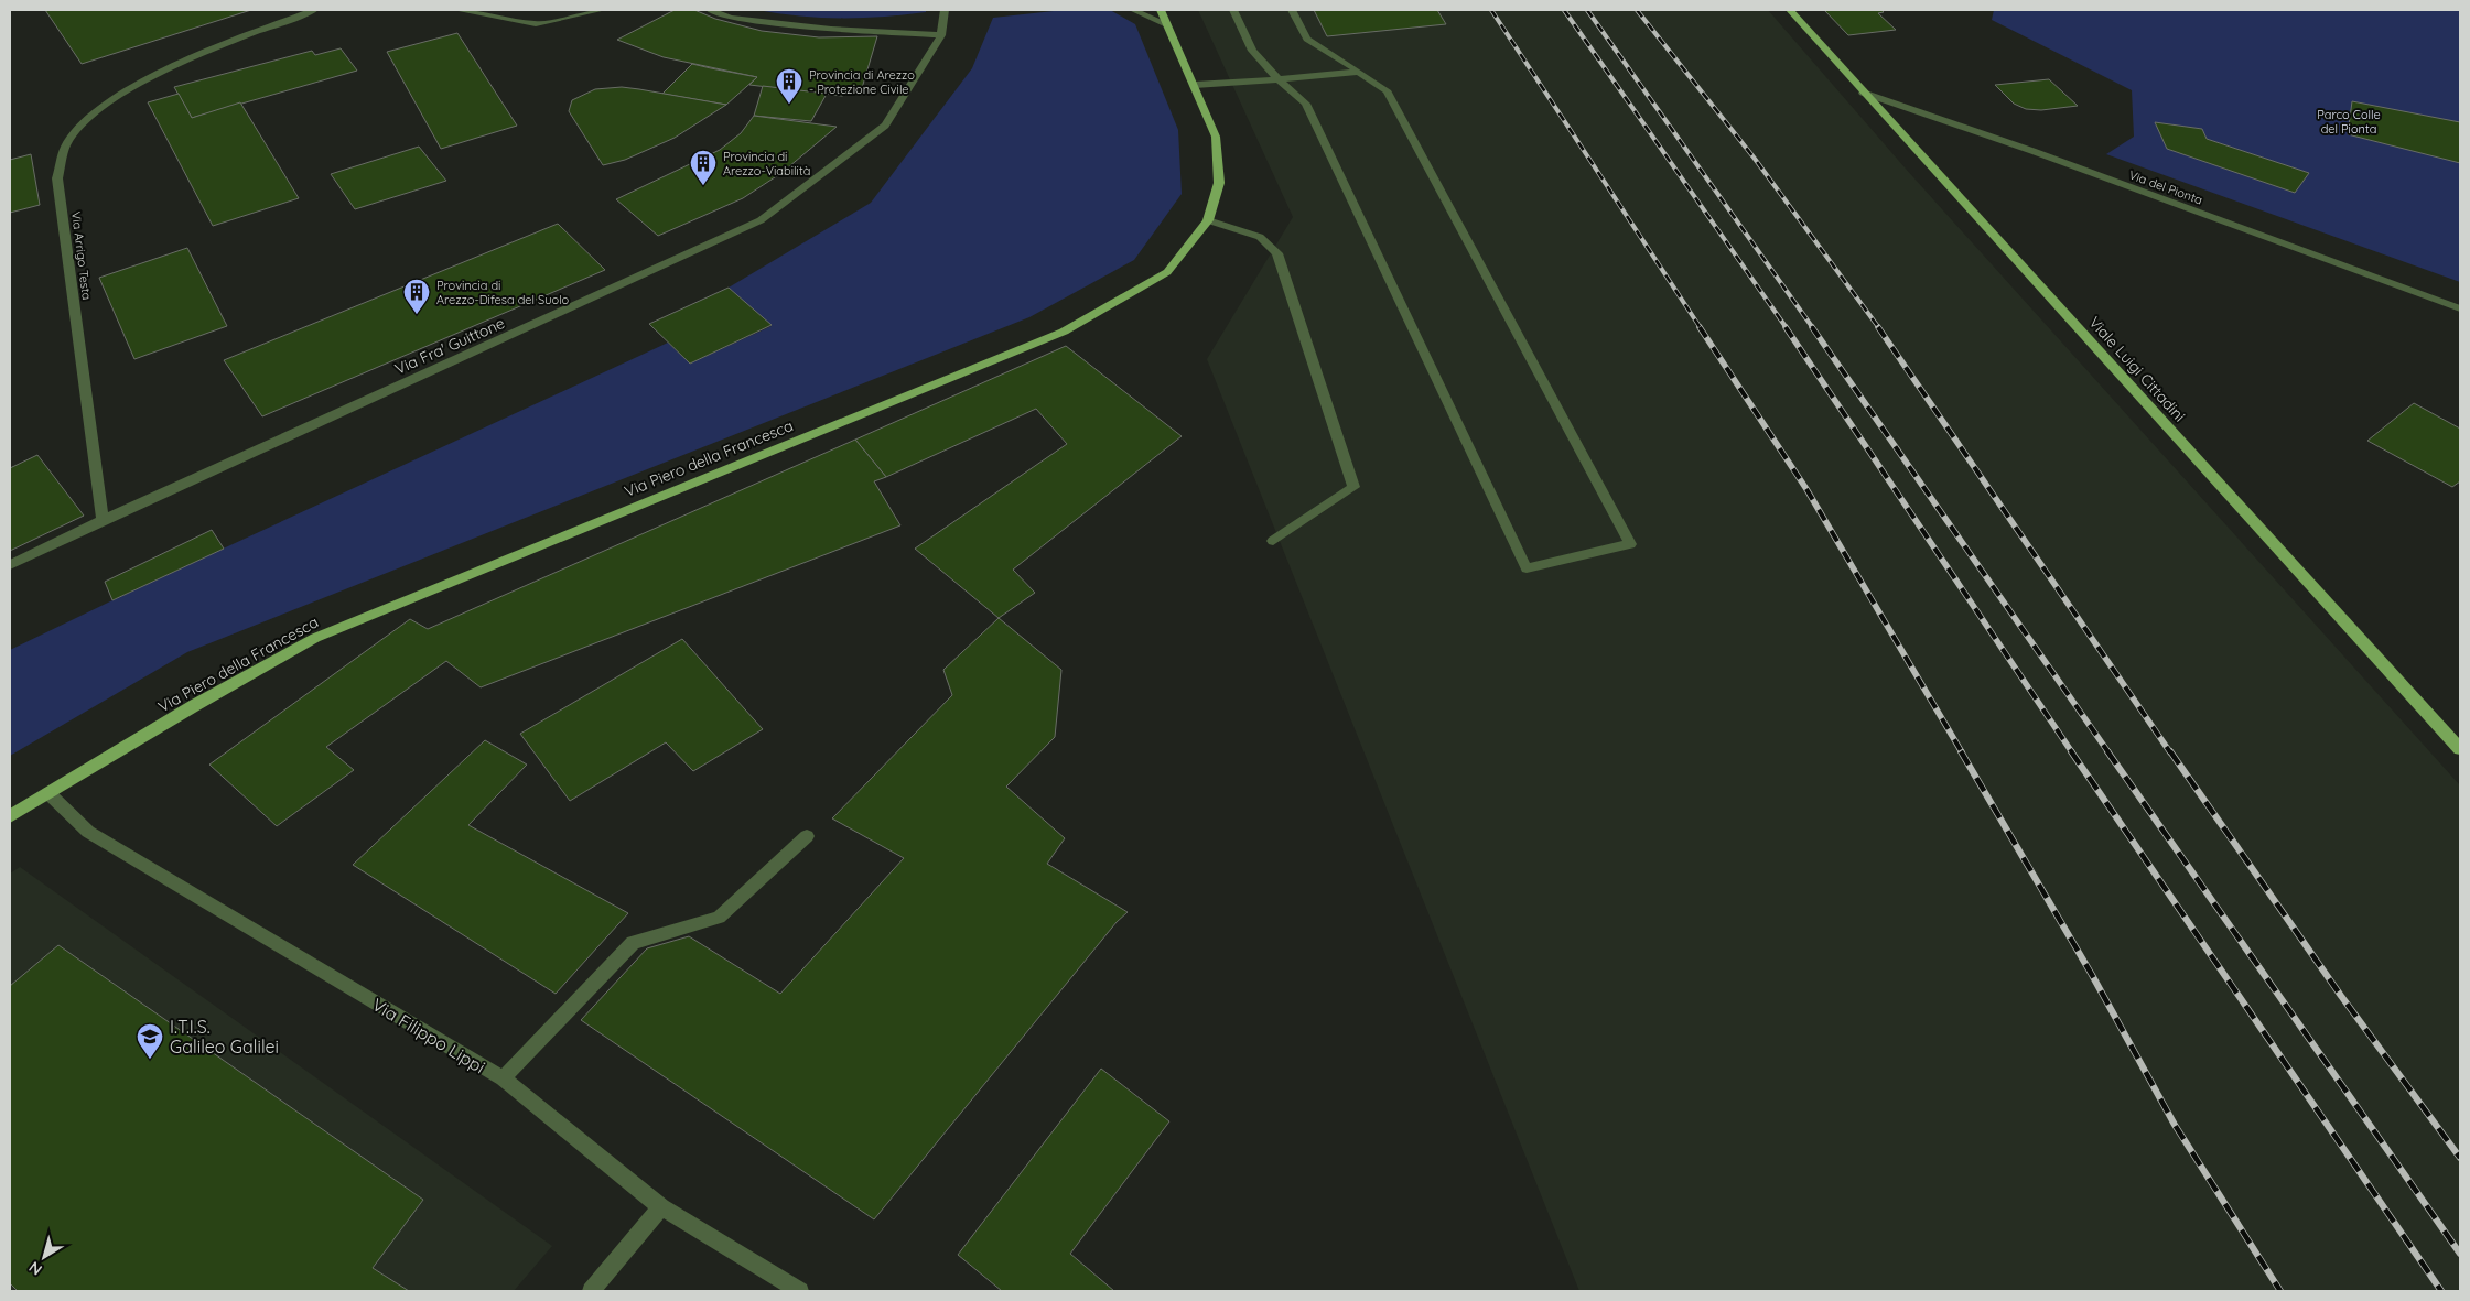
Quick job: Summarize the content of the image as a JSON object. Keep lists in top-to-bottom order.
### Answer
{
  "streets": {
    "main road": ["Viale Luigi Cittadini", "Via Piero della Francesca"],
    "street": [
      "Via del Pionta",
      "Via Arrigo Testa",
      "Via Fra' Guittone",
      "Via Filippo Lippi"
    ]
  },
  "crossings": [
    ["Via del Pionta", "Viale Luigi Cittadini"],
    ["Via Arrigo Testa", "Via Fra' Guittone"],
    ["Via Piero della Francesca", "Via Filippo Lippi"]
  ],
  "parks": ["Parco Colle del Pionta"],
  "places": {
    "building": ["Provincia di Arezzo - Protezione Civile", "Provincia di Arezzo-Viabilità", "Provincia di Arezzo-Difesa del Suolo"],
    "school or university": ["I.T.I.S. Galileo Galilei"]
  },
  "north": "bottom left"
}
